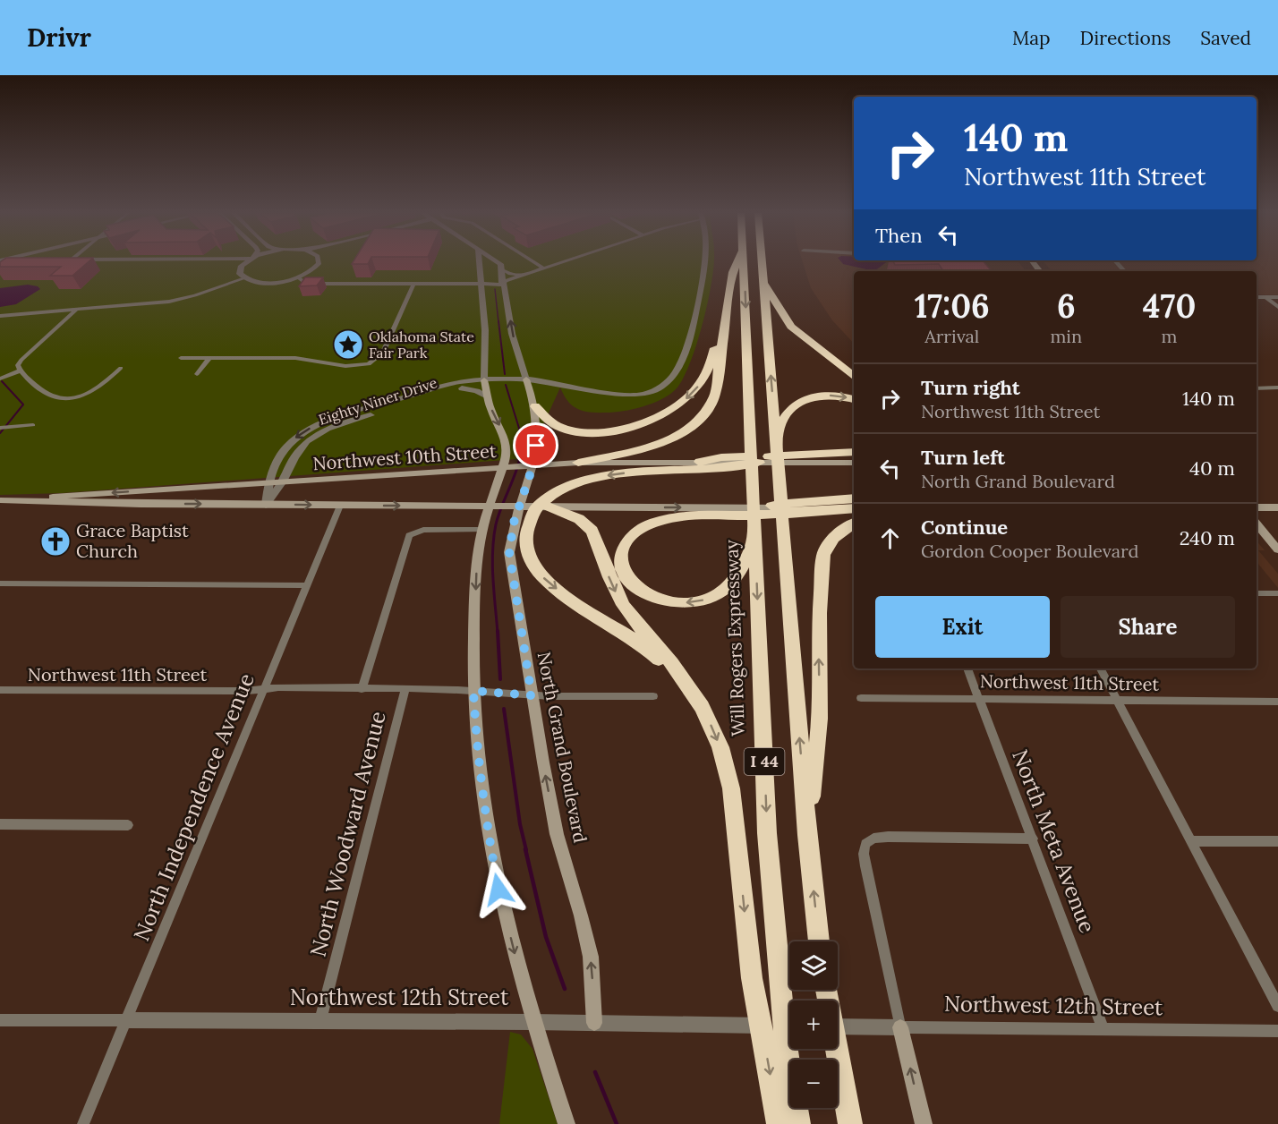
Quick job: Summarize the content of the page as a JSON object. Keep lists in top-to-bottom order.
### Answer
{
  "streets": {
    "highway": ["Will Rogers Expressway", "I 44"],
    "main road": ["Northwest 10th Street", "North Grand Boulevard"],
    "street": [
      "Eighty Niner Drive",
      "Northwest 11th Street",
      "North Independence Avenue",
      "North Woodward Avenue",
      "North Meta Avenue",
      "Northwest 12th Street"
    ]
  },
  "crossings": [
    ["Eighty Niner Drive", "Northwest 10th Street"],
    ["Eighty Niner Drive", "North Grand Boulevard"],
    ["Northwest 10th Street", "North Independence Avenue"],
    ["Northwest 11th Street", "North Grand Boulevard"],
    ["Northwest 11th Street", "North Independence Avenue"],
    ["Northwest 11th Street", "North Woodward Avenue"],
    ["Northwest 11th Street", "North Meta Avenue"],
    ["North Grand Boulevard", "Northwest 12th Street"],
    ["North Independence Avenue", "Northwest 12th Street"],
    ["North Woodward Avenue", "Northwest 12th Street"],
    ["North Meta Avenue", "Northwest 12th Street"]
  ],
  "places": {
    "place": ["Oklahoma State Fair Park"],
    "church": ["Grace Baptist Church"]
  },
  "page": {
    "header": "Drivr",
    "nav": ["Map", "Directions", "Saved"],
    "turn": ["140 m", "Northwest 11th Street"],
    "then": "Then",
    "eta": [
      "17:06",
      "Arrival",
      "6",
      "min",
      "470",
      "m"
    ],
    "list": [
      {
        "name": "Turn right",
        "note": "Northwest 11th Street",
        "value": "140 m"
      },
      {
        "name": "Turn left",
        "note": "North Grand Boulevard",
        "value": "40 m"
      },
      {
        "name": "Continue",
        "note": "Gordon Cooper Boulevard",
        "value": "240 m"
      }
    ],
    "buttons": ["Exit", "Share"],
    "map_buttons": ["+", "−"]
  }
}
